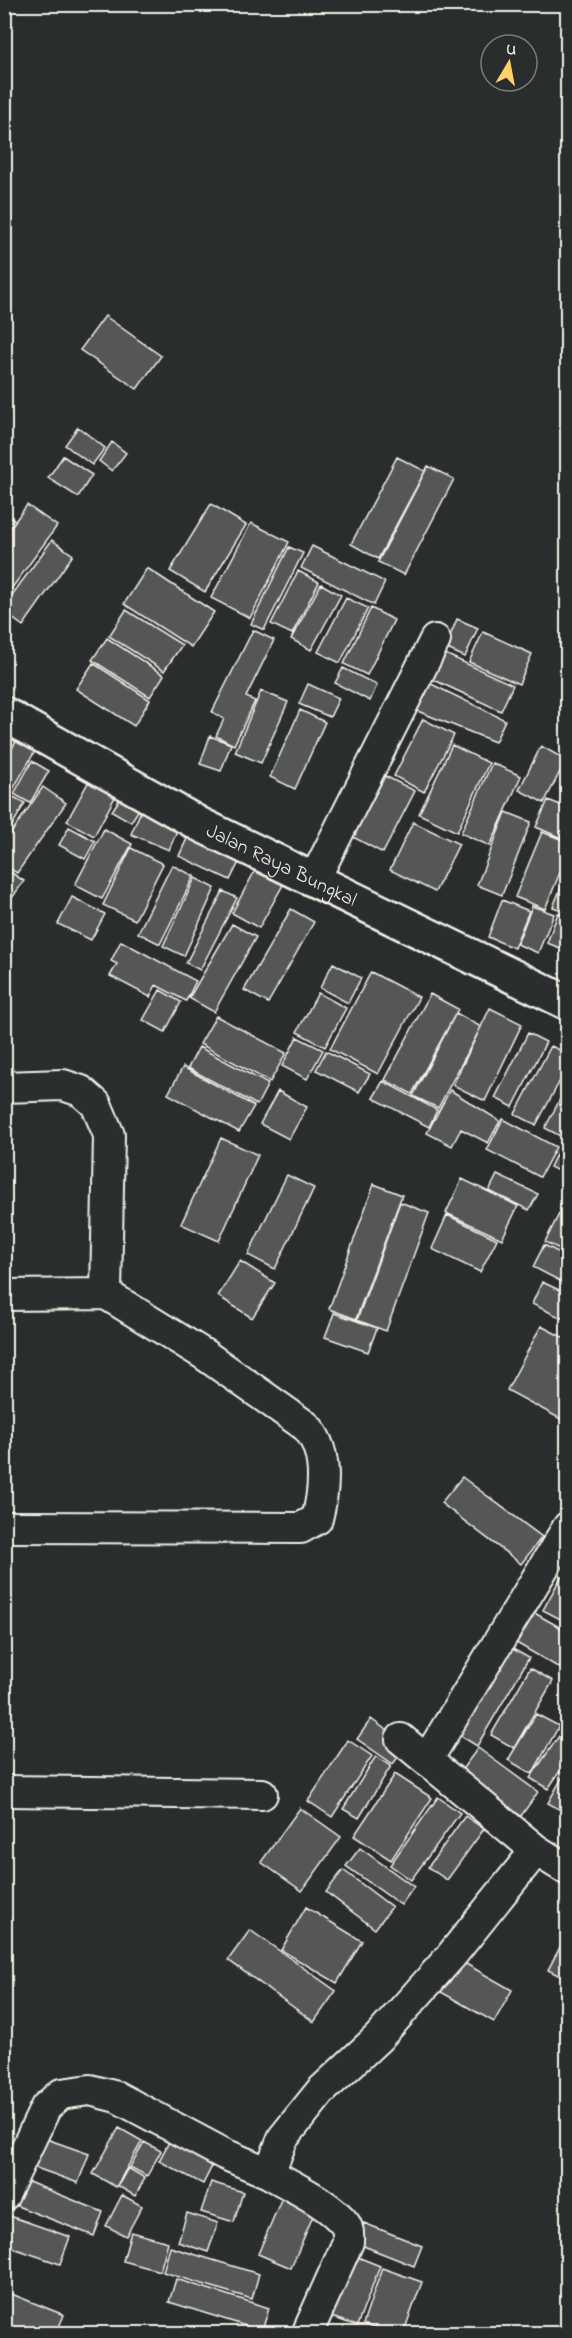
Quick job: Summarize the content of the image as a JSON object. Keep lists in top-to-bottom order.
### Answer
{
  "streets": {
    "street": ["Jalan Raya Bungkal"]
  },
  "north": "top"
}
